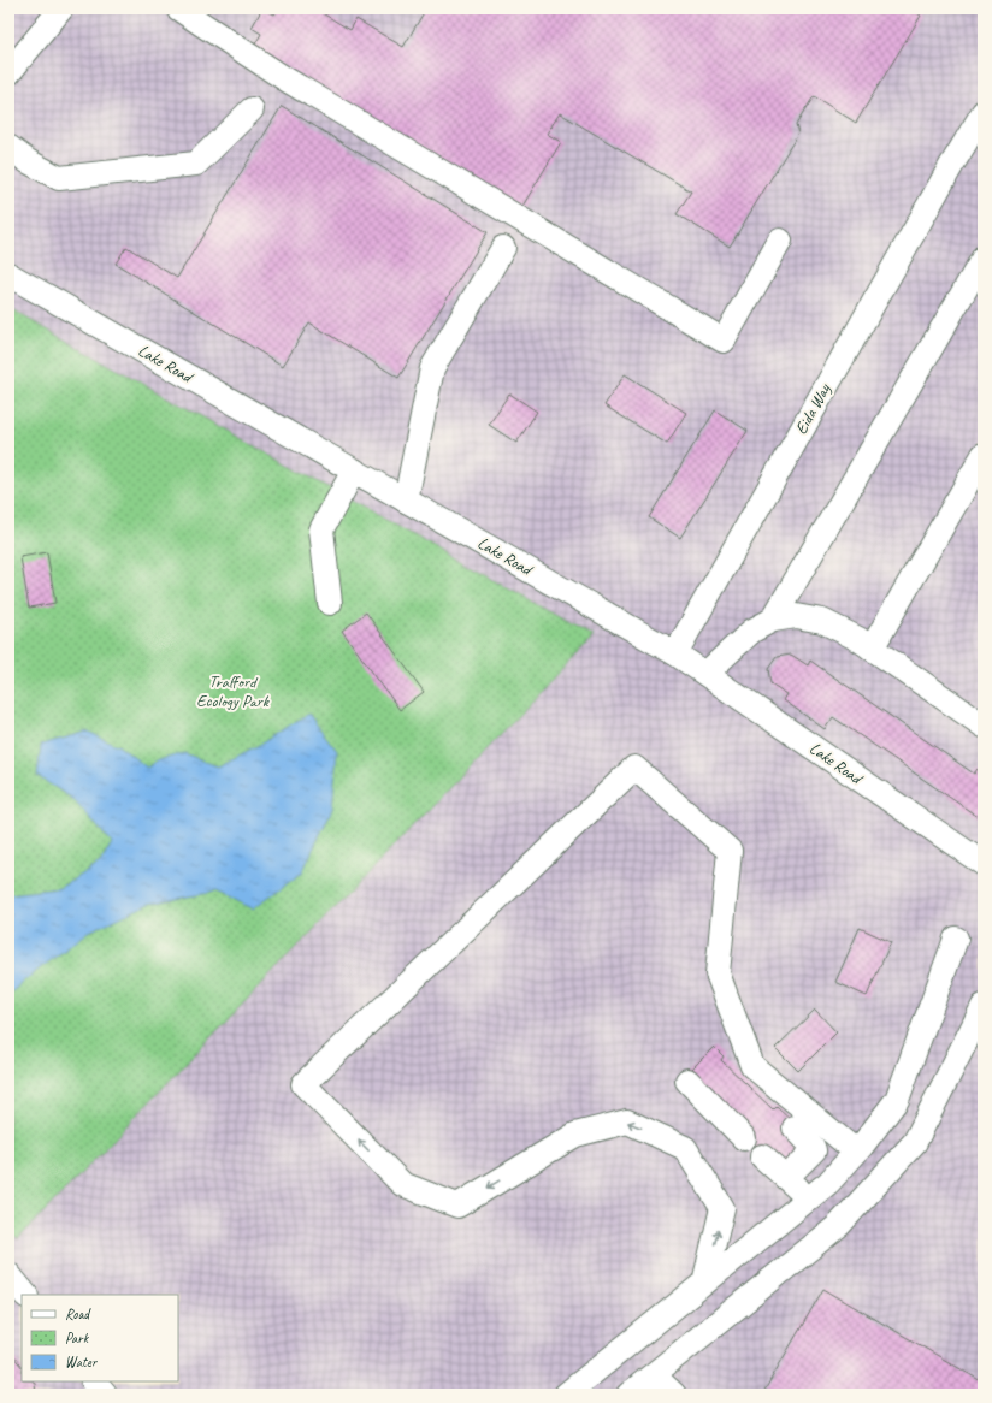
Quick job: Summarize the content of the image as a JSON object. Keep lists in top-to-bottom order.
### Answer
{
  "streets": {
    "street": ["Lake Road", "Eida Way"]
  },
  "crossings": [
    ["Lake Road", "Eida Way"]
  ],
  "parks": ["Trafford Ecology Park"],
  "legend": ["Road", "Park", "Water"]
}
